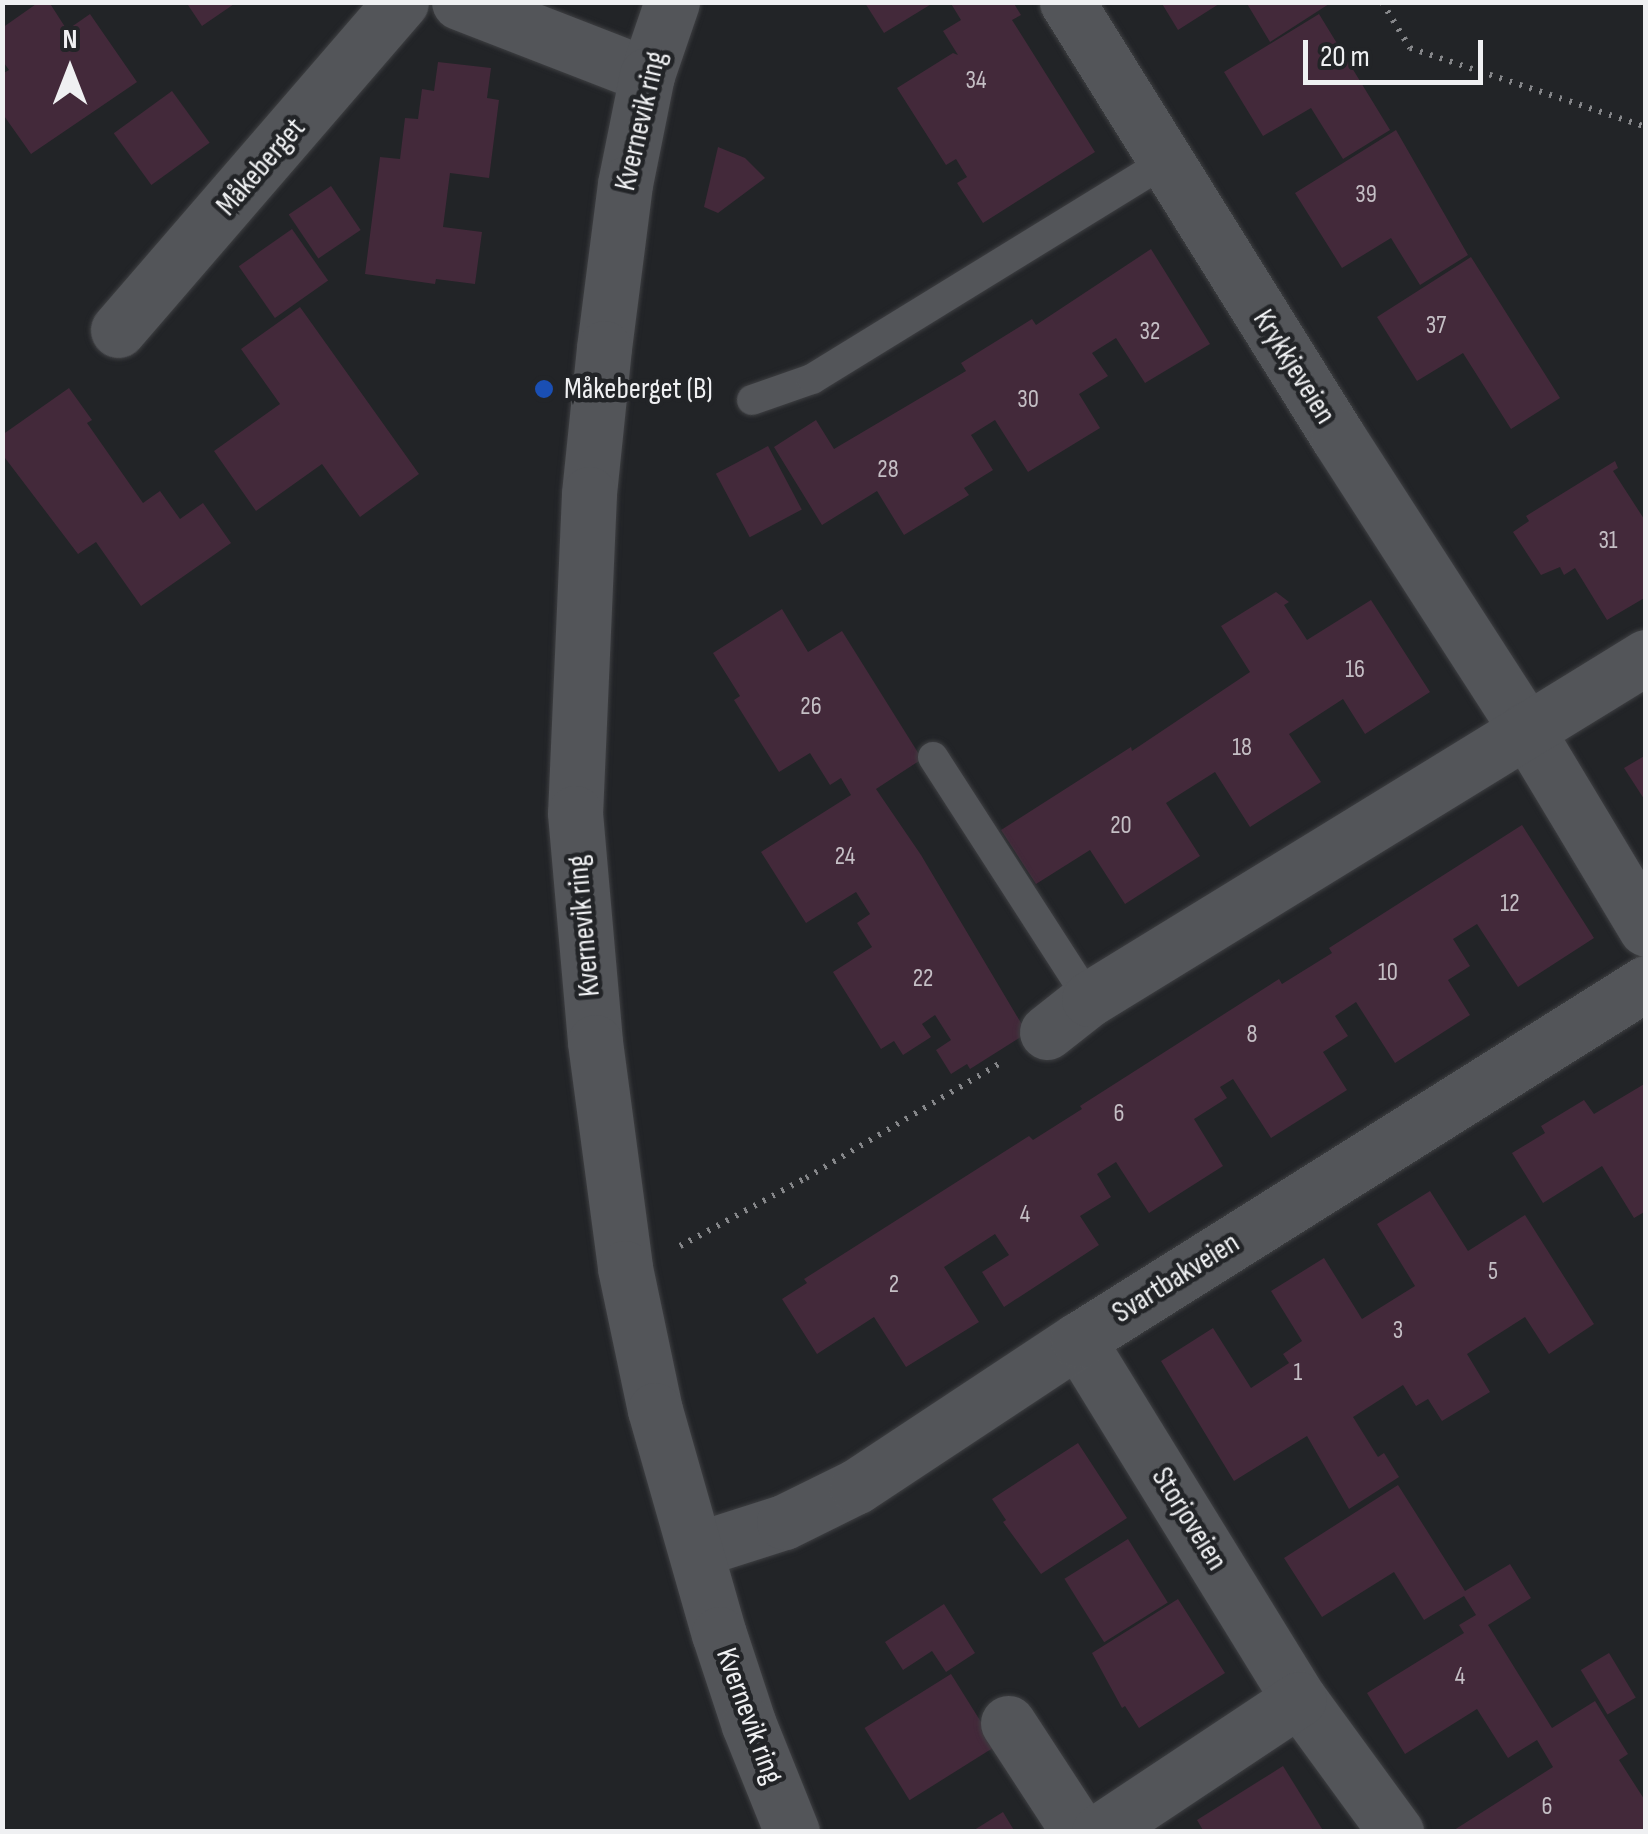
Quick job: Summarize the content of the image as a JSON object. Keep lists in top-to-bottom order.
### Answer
{
  "streets": {
    "street": [
      "Kvernevik ring",
      "Måkeberget",
      "Krykkjeveien",
      "Svartbakveien",
      "Storjoveien"
    ]
  },
  "crossings": [
    ["Kvernevik ring", "Svartbakveien"],
    ["Svartbakveien", "Storjoveien"]
  ],
  "places": ["Måkeberget (B)"],
  "house_numbers": [
    "34",
    "39",
    "37",
    "32",
    "30",
    "28",
    "31",
    "16",
    "26",
    "18",
    "20",
    "24",
    "12",
    "10",
    "22",
    "8",
    "6",
    "4",
    "5",
    "2",
    "3",
    "1",
    "4",
    "6"
  ],
  "scale_bar": "20 m",
  "north": "top"
}
